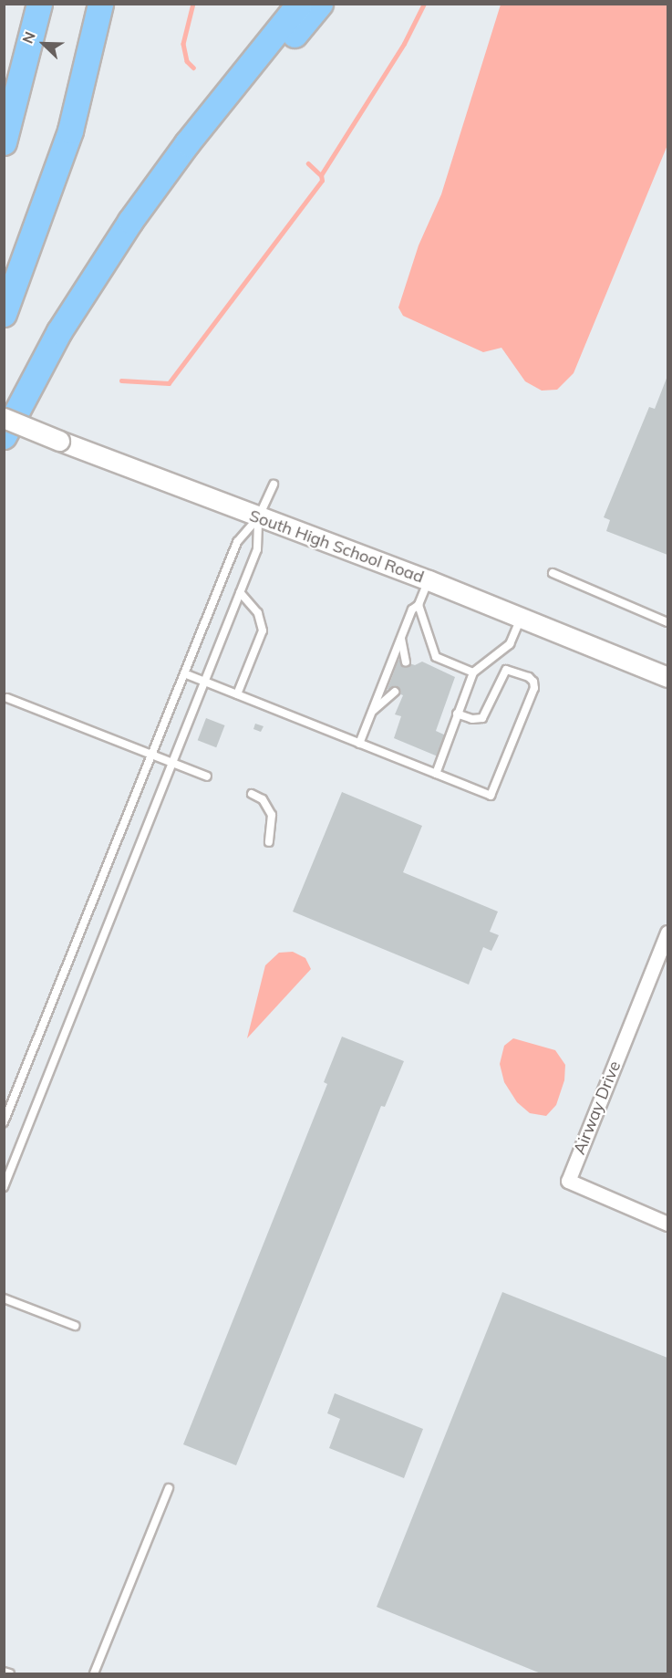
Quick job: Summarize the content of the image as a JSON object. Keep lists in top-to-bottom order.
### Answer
{
  "streets": {
    "street": ["South High School Road", "Airway Drive"]
  },
  "north": "top left"
}
